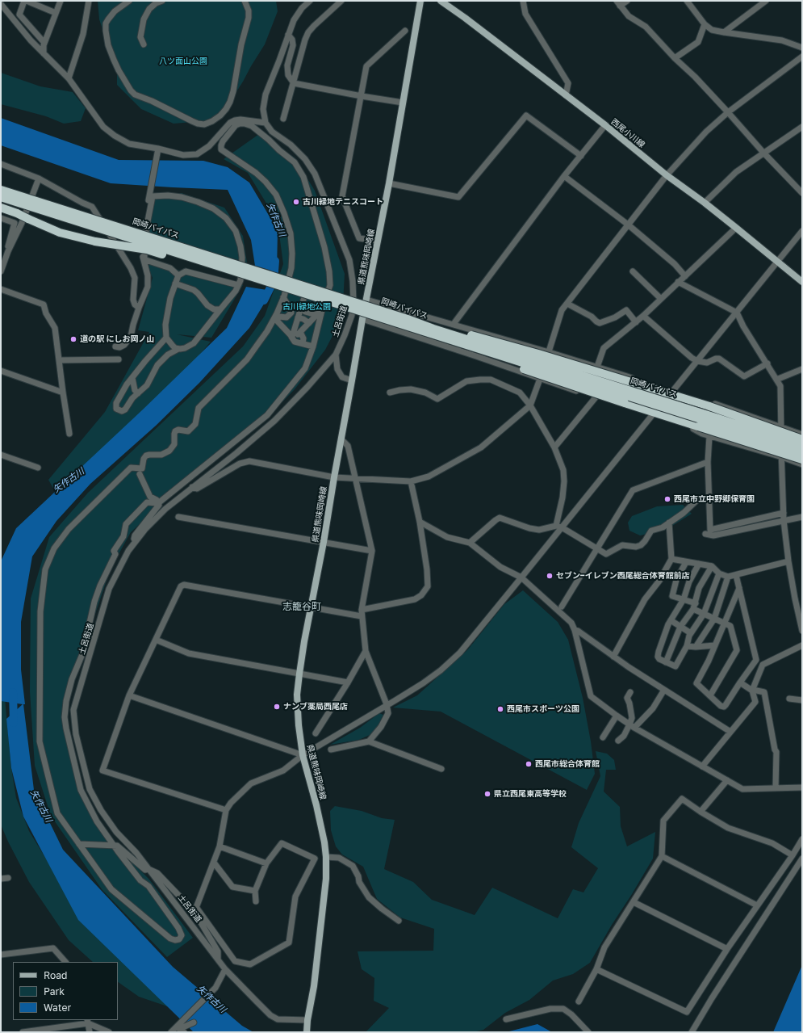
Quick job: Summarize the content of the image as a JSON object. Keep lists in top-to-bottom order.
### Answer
{
  "streets": {
    "highway": ["岡崎バイパス"],
    "main road": ["西尾小川線", "県道熊味岡崎線"],
    "street": ["土呂街道"]
  },
  "districts": ["志籠谷町"],
  "water": ["矢作古川"],
  "parks": ["八ツ面山公園", "古川緑地公園"],
  "places": [
    "古川緑地テニスコート",
    "道の駅 にしお岡ノ山",
    "西尾市立中野郷保育園",
    "セブン−イレブン西尾総合体育館前店",
    "ナンブ薬局西尾店",
    "西尾市スポーツ公園",
    "西尾市総合体育館",
    "県立西尾東高等学校"
  ],
  "legend": ["Road", "Park", "Water"]
}
